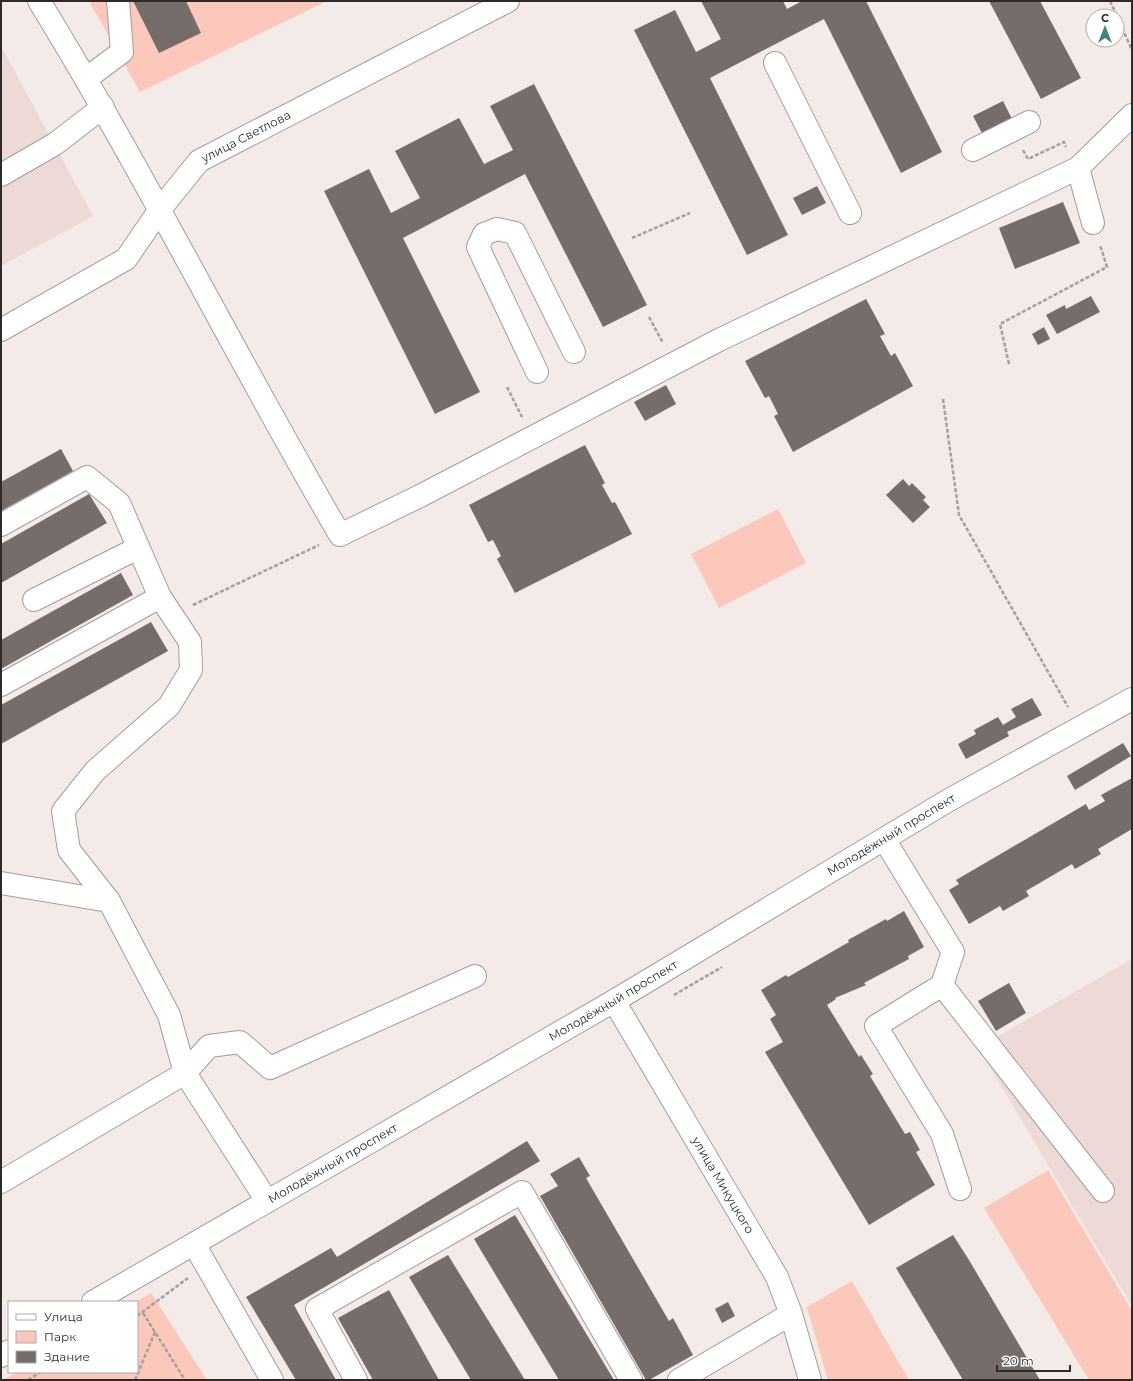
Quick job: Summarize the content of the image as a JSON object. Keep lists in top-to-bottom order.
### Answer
{
  "streets": {
    "street": ["улица Светлова", "Молодёжный проспект", "улица Микуцкого"]
  },
  "crossings": [
    ["Молодёжный проспект", "улица Микуцкого"]
  ],
  "legend": ["Улица", "Парк", "Здание"],
  "scale_bar": "20 m",
  "north": "top"
}
